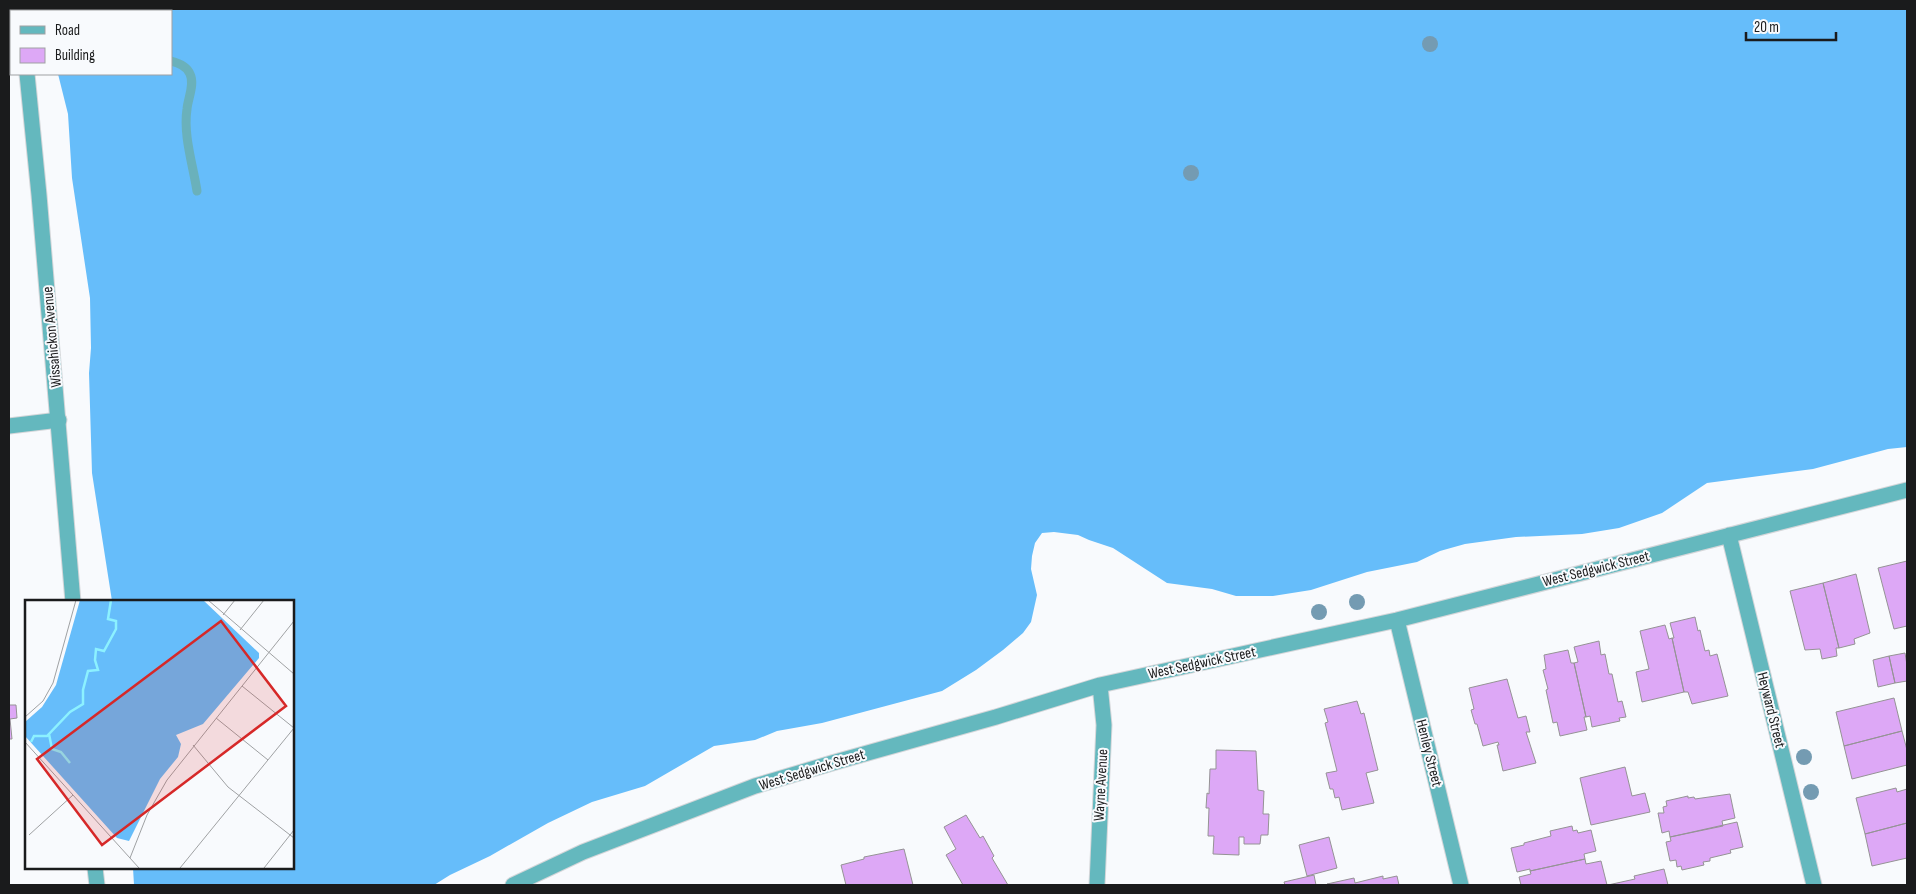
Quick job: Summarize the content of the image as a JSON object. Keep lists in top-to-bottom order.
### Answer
{
  "streets": {
    "street": [
      "Wissahickon Avenue",
      "West Sedgwick Street",
      "Heyward Street",
      "Henley Street",
      "Wayne Avenue"
    ]
  },
  "crossings": [
    ["West Sedgwick Street", "Heyward Street"],
    ["West Sedgwick Street", "Henley Street"],
    ["West Sedgwick Street", "Wayne Avenue"]
  ],
  "legend": ["Road", "Building"],
  "scale_bar": "20 m"
}
